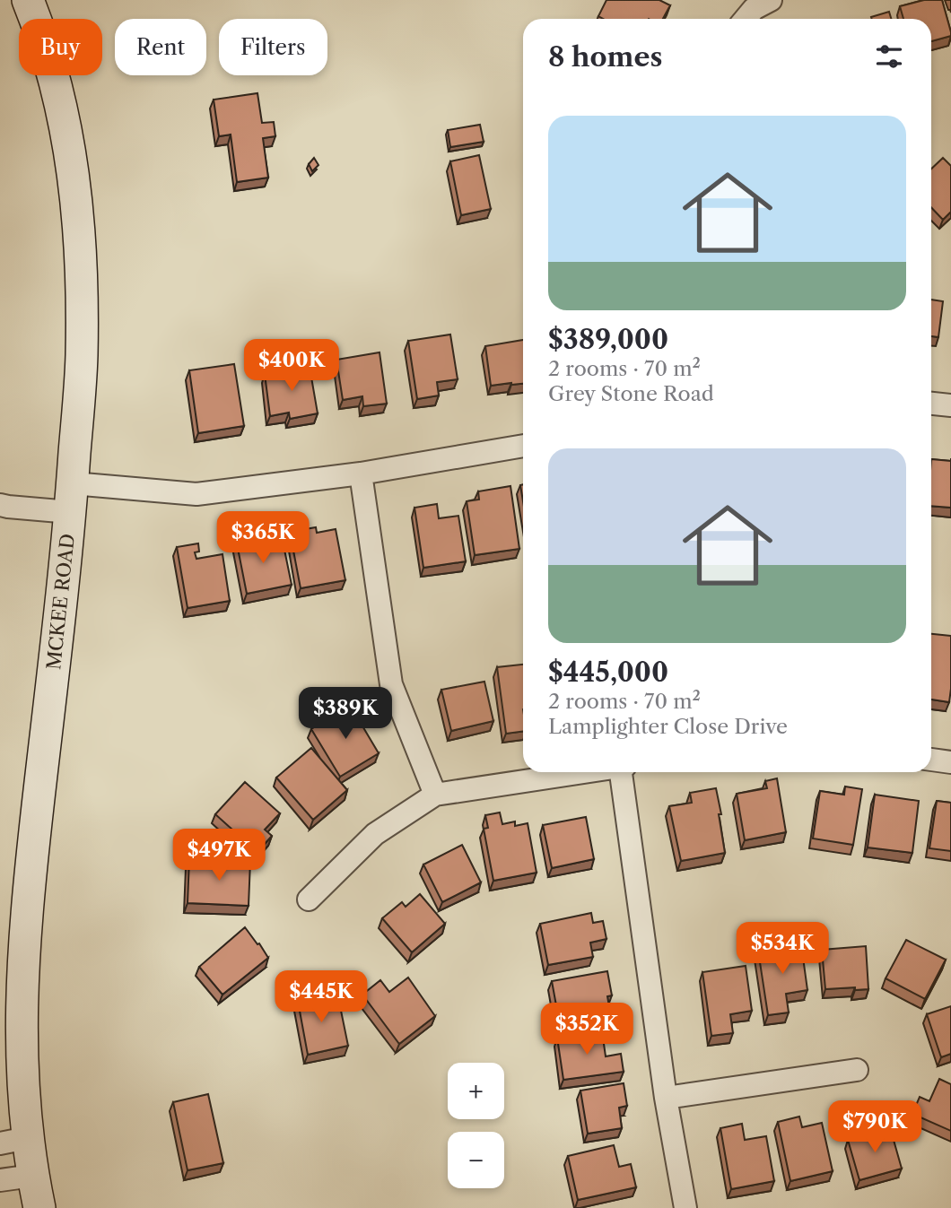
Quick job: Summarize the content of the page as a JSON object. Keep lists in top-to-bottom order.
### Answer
{
  "streets": {
    "street": ["MCKEE ROAD"]
  },
  "page": {
    "chip": ["Buy", "Rent", "Filters"],
    "heading": "8 homes",
    "list": [
      {
        "name": "$389,000",
        "note": "2 rooms · 70 m² · Grey Stone Road"
      },
      {
        "name": "$445,000",
        "note": "2 rooms · 70 m² · Lamplighter Close Drive"
      }
    ],
    "price": [
      "$400K",
      "$365K",
      "$389K",
      "$497K",
      "$534K",
      "$445K",
      "$352K",
      "$790K"
    ],
    "map_buttons": ["+", "−"]
  }
}
